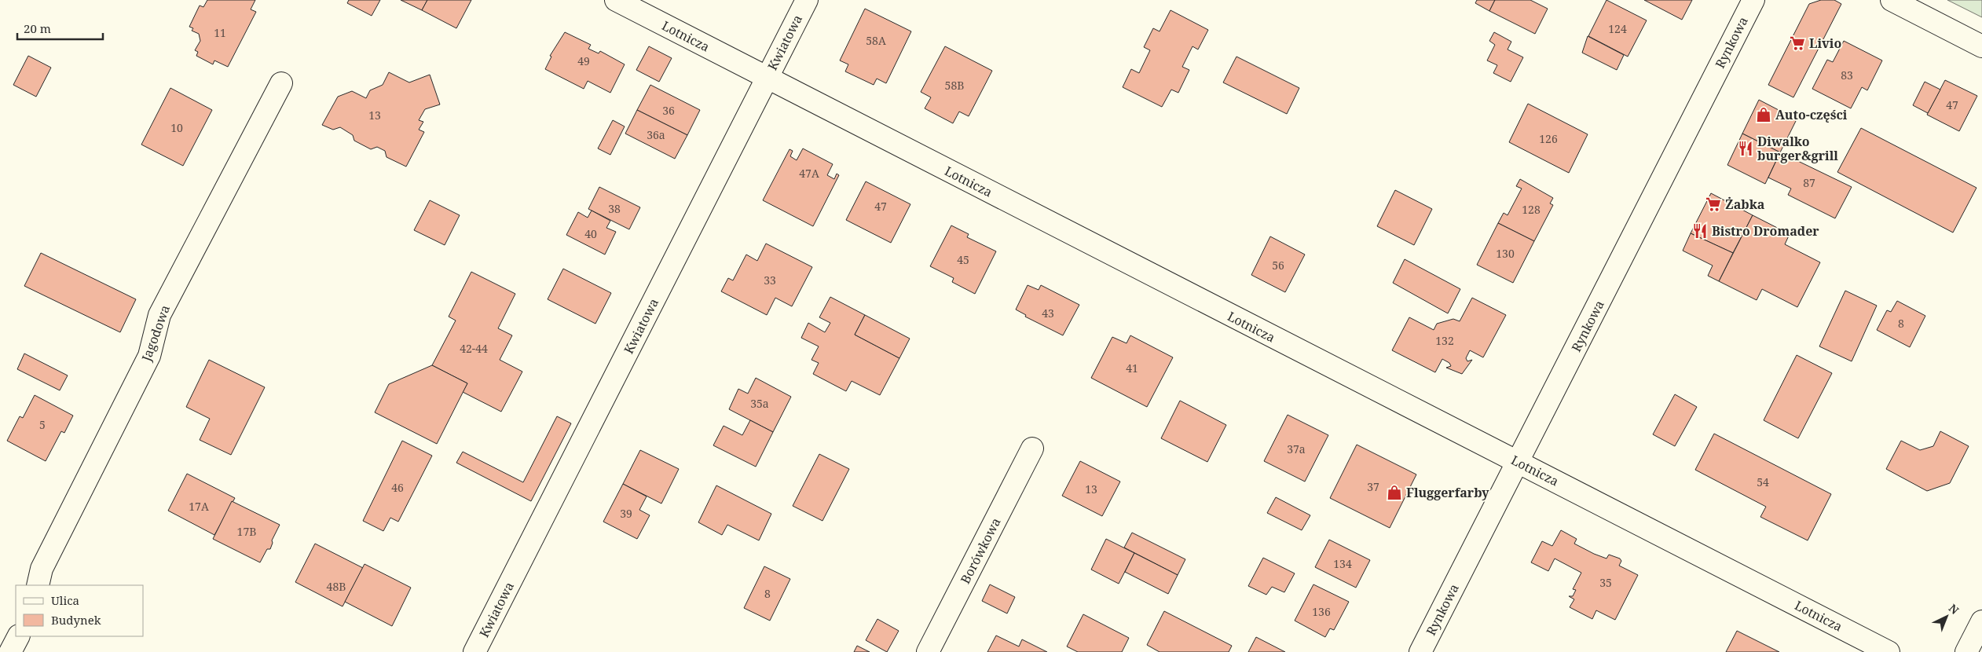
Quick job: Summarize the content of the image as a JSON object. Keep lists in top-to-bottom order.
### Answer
{
  "streets": {
    "street": [
      "Lotnicza",
      "Kwiatowa",
      "Rynkowa",
      "Jagodowa",
      "Borówkowa"
    ]
  },
  "crossings": [
    ["Lotnicza", "Kwiatowa"],
    ["Lotnicza", "Rynkowa"]
  ],
  "places": {
    "supermarket": ["Livio", "Żabka"],
    "shop": ["Auto-części", "Fluggerfarby"],
    "restaurant": ["Diwalko burger&grill", "Bistro Dromader"]
  },
  "house_numbers": [
    "124",
    "11",
    "58A",
    "49",
    "83",
    "58B",
    "47",
    "36",
    "13",
    "10",
    "36a",
    "126",
    "47A",
    "87",
    "47",
    "38",
    "128",
    "40",
    "130",
    "45",
    "56",
    "33",
    "43",
    "8",
    "132",
    "42-44",
    "41",
    "35a",
    "5",
    "37a",
    "54",
    "37",
    "46",
    "13",
    "17A",
    "39",
    "17B",
    "134",
    "35",
    "48B",
    "8",
    "136"
  ],
  "legend": ["Ulica", "Budynek"],
  "scale_bar": "20 m",
  "north": "top right"
}
